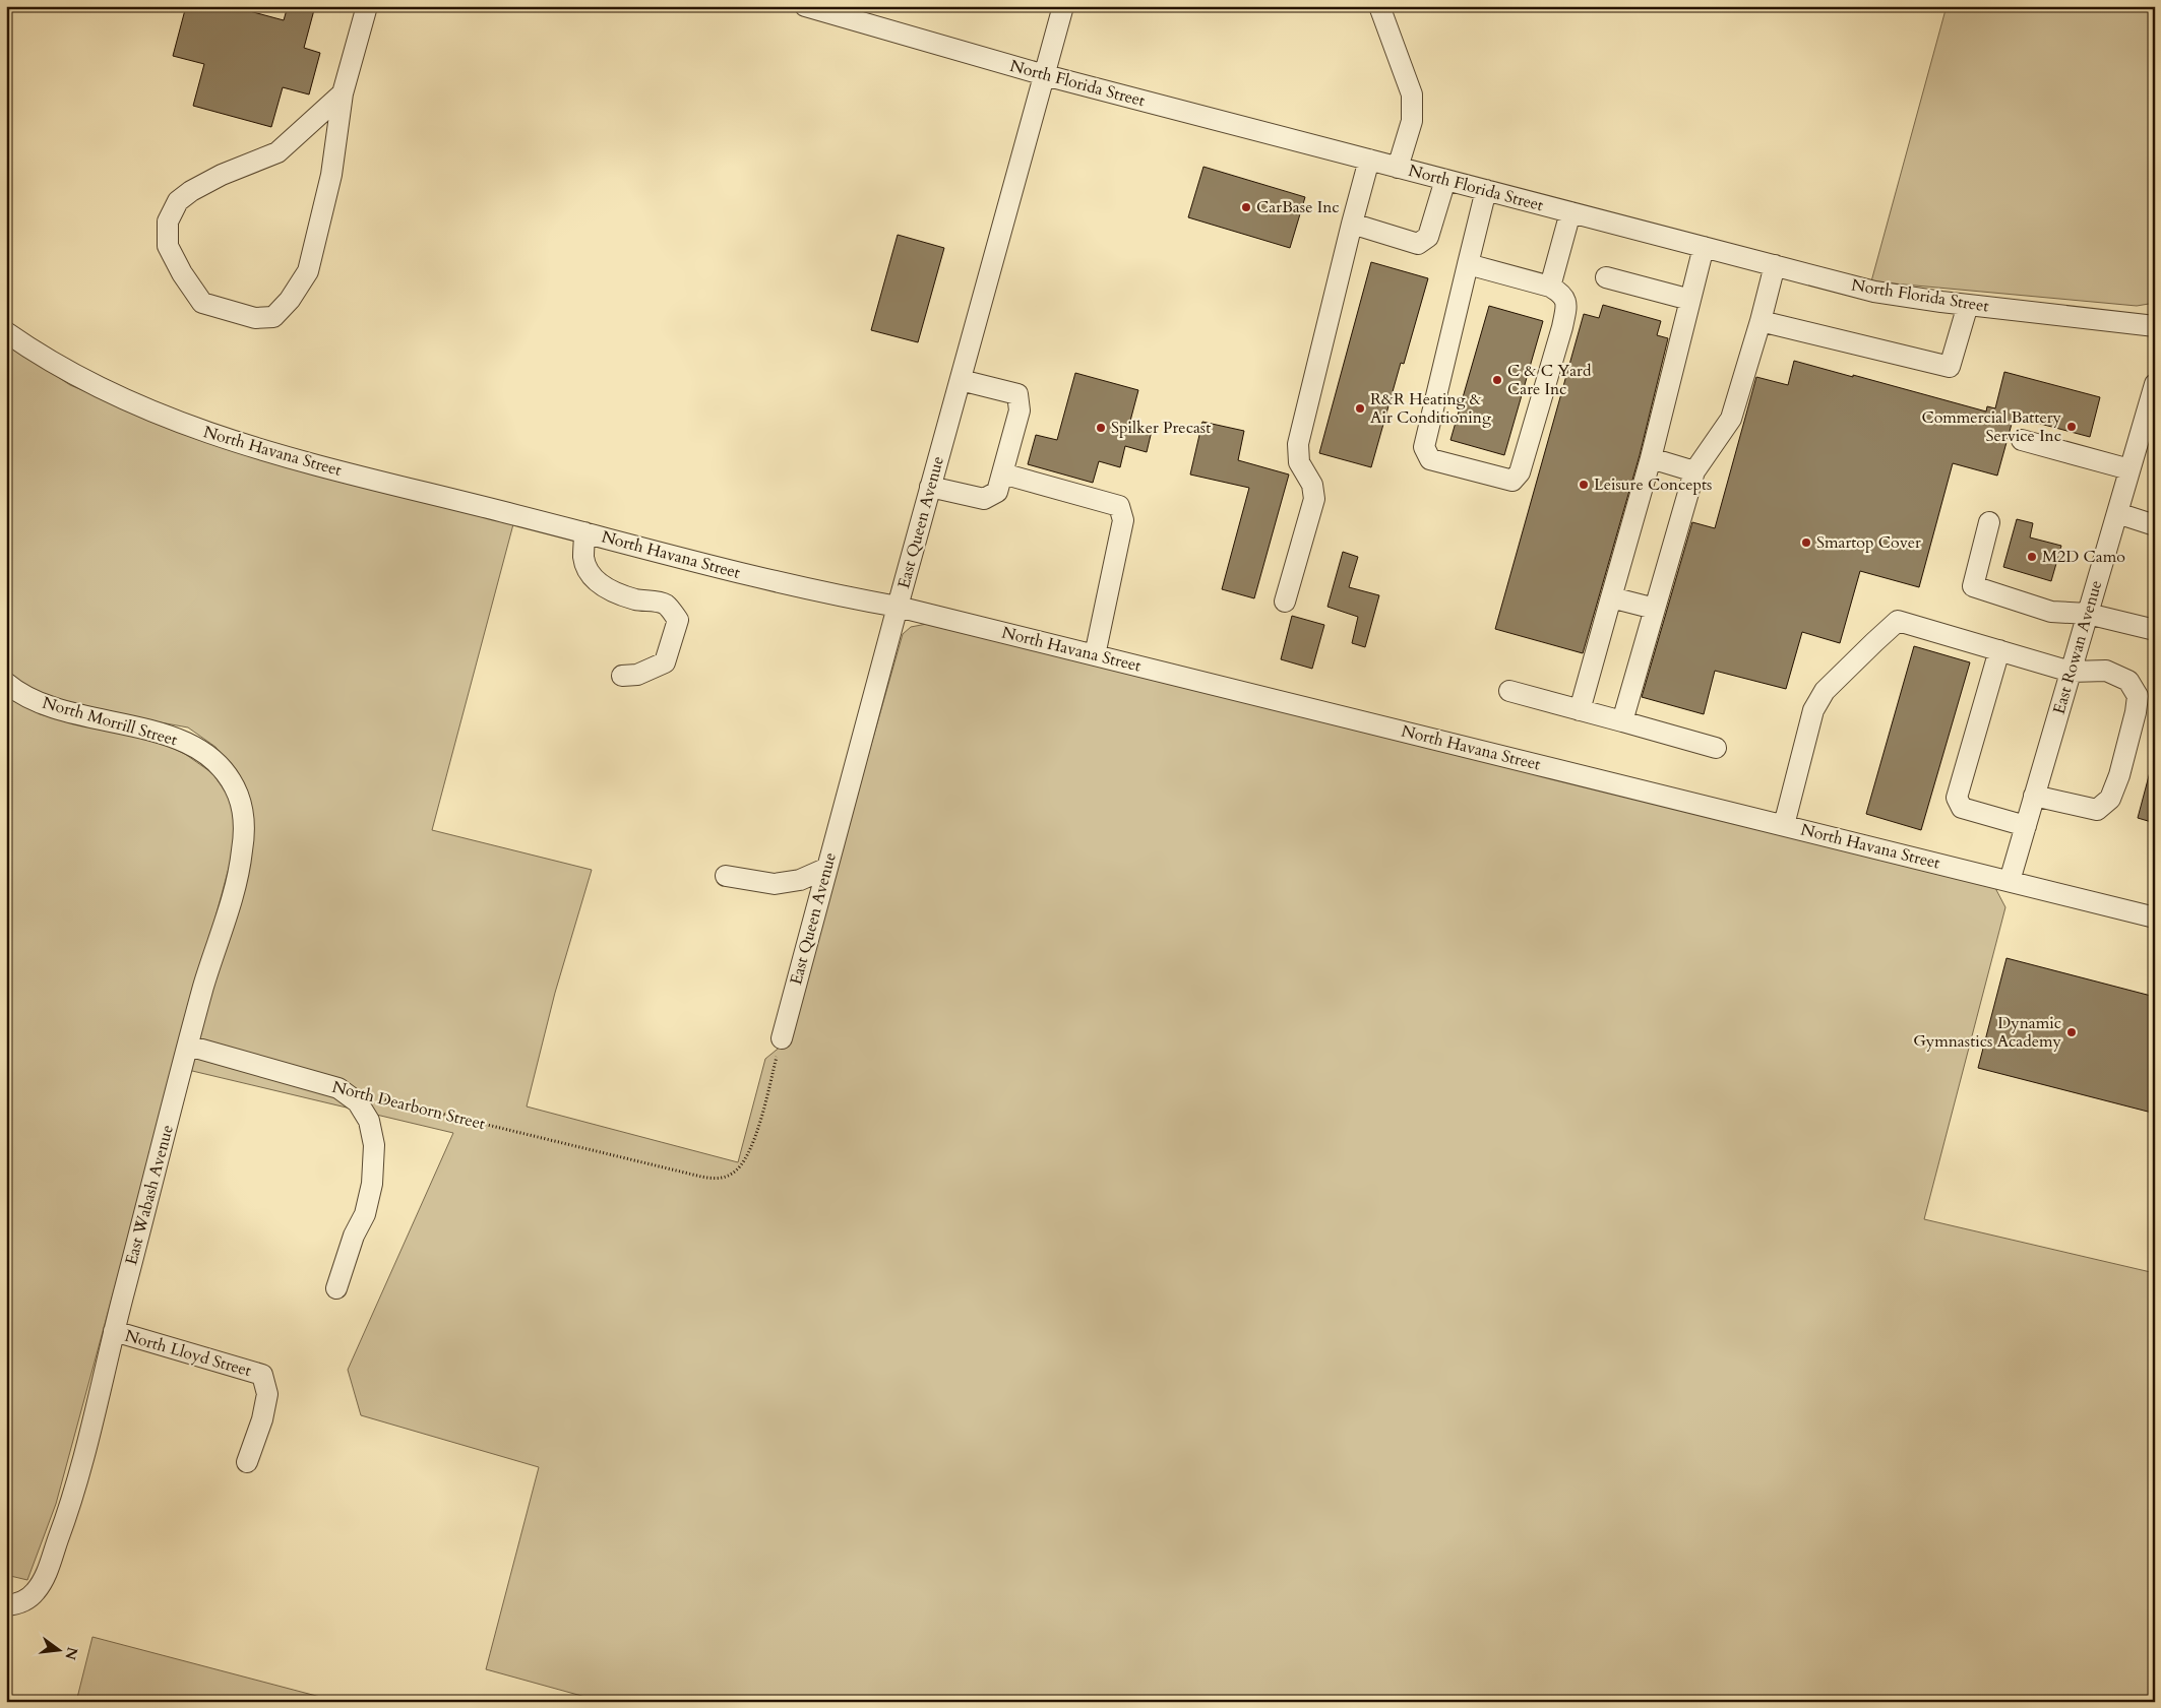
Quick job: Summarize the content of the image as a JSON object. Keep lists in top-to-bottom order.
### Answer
{
  "streets": {
    "street": [
      "North Florida Street",
      "North Havana Street",
      "East Queen Avenue",
      "East Rowan Avenue",
      "North Morrill Street",
      "North Dearborn Street",
      "East Wabash Avenue",
      "North Lloyd Street"
    ]
  },
  "crossings": [
    ["North Florida Street", "East Queen Avenue"],
    ["North Havana Street", "East Queen Avenue"],
    ["North Havana Street", "East Rowan Avenue"],
    ["East Queen Avenue", "North Dearborn Street"],
    ["North Morrill Street", "East Wabash Avenue"],
    ["North Dearborn Street", "East Wabash Avenue"],
    ["East Wabash Avenue", "North Lloyd Street"]
  ],
  "places": [
    "CarBase Inc",
    "C & C Yard Care Inc",
    "R&R Heating & Air Conditioning",
    "Commercial Battery Service Inc",
    "Spilker Precast",
    "Leisure Concepts",
    "Smartop Cover",
    "M2D Camo",
    "Dynamic Gymnastics Academy"
  ],
  "north": "right"
}
